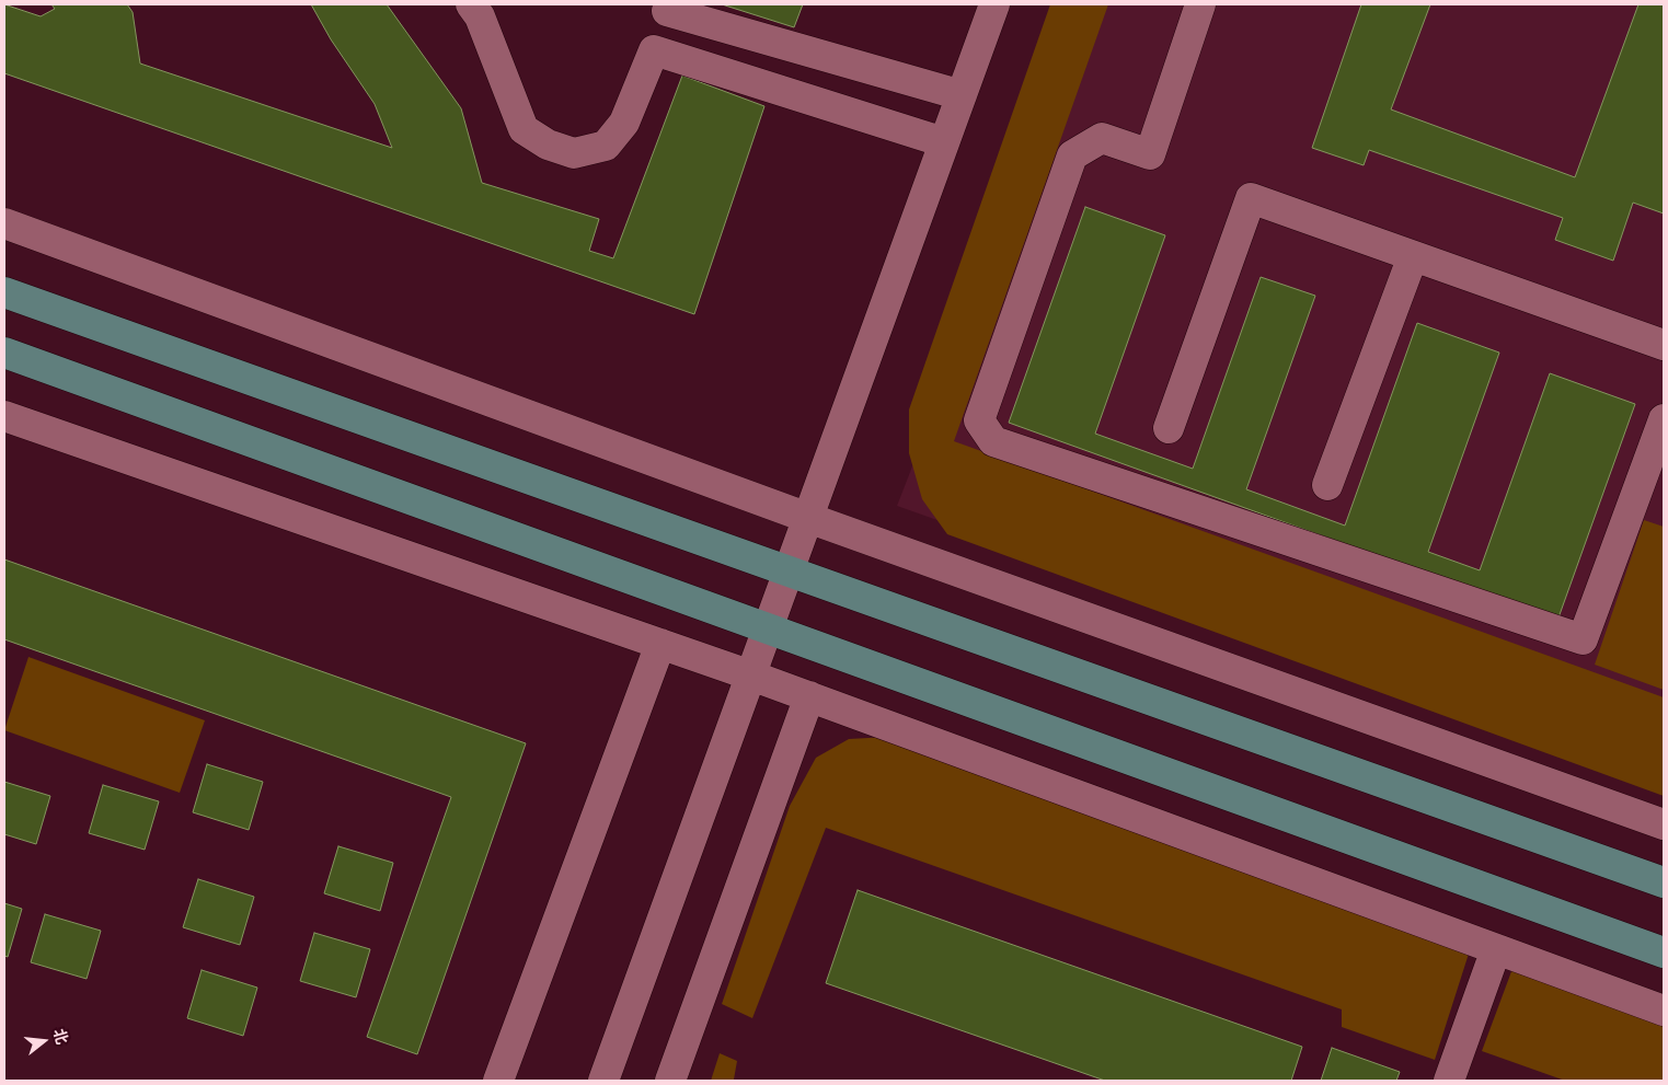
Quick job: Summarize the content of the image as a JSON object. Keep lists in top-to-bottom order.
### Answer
{
  "north": "right"
}
